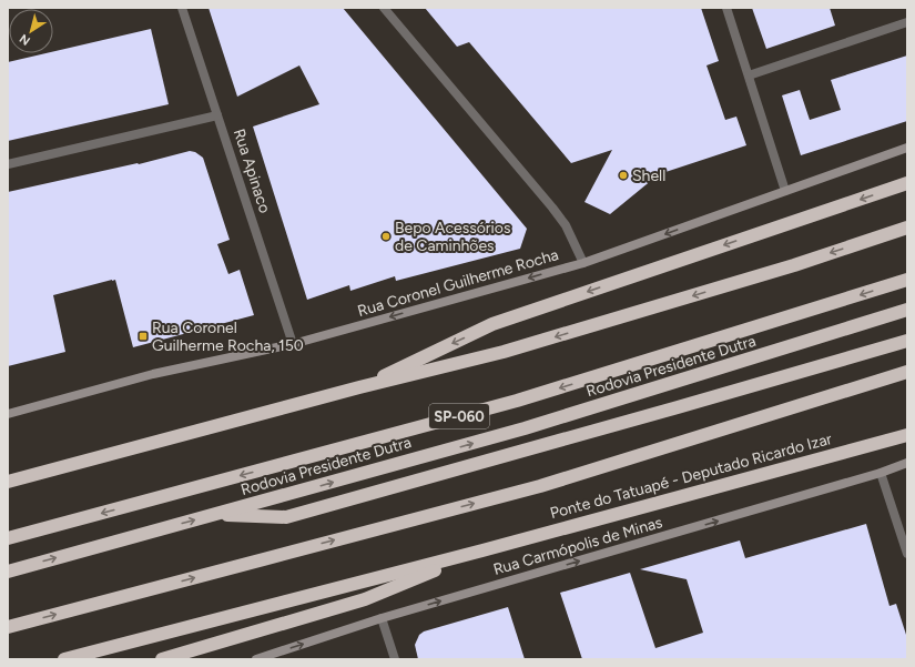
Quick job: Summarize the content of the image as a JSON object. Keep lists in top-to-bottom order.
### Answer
{
  "streets": {
    "highway": ["Rodovia Presidente Dutra", "SP-060", "Ponte do Tatuapé - Deputado Ricardo Izar"],
    "main road": ["Rua Coronel Guilherme Rocha", "Rua Carmópolis de Minas"],
    "street": ["Rua Apinaco"]
  },
  "crossings": [
    ["Rua Apinaco", "Rua Coronel Guilherme Rocha"]
  ],
  "one_way": ["Rua Coronel Guilherme Rocha", "Rua Carmópolis de Minas"],
  "places": {
    "other": ["Shell", "Bepo Acessórios de Caminhões"],
    "transit": ["Rua Coronel Guilherme Rocha, 150"]
  },
  "north": "bottom left"
}
